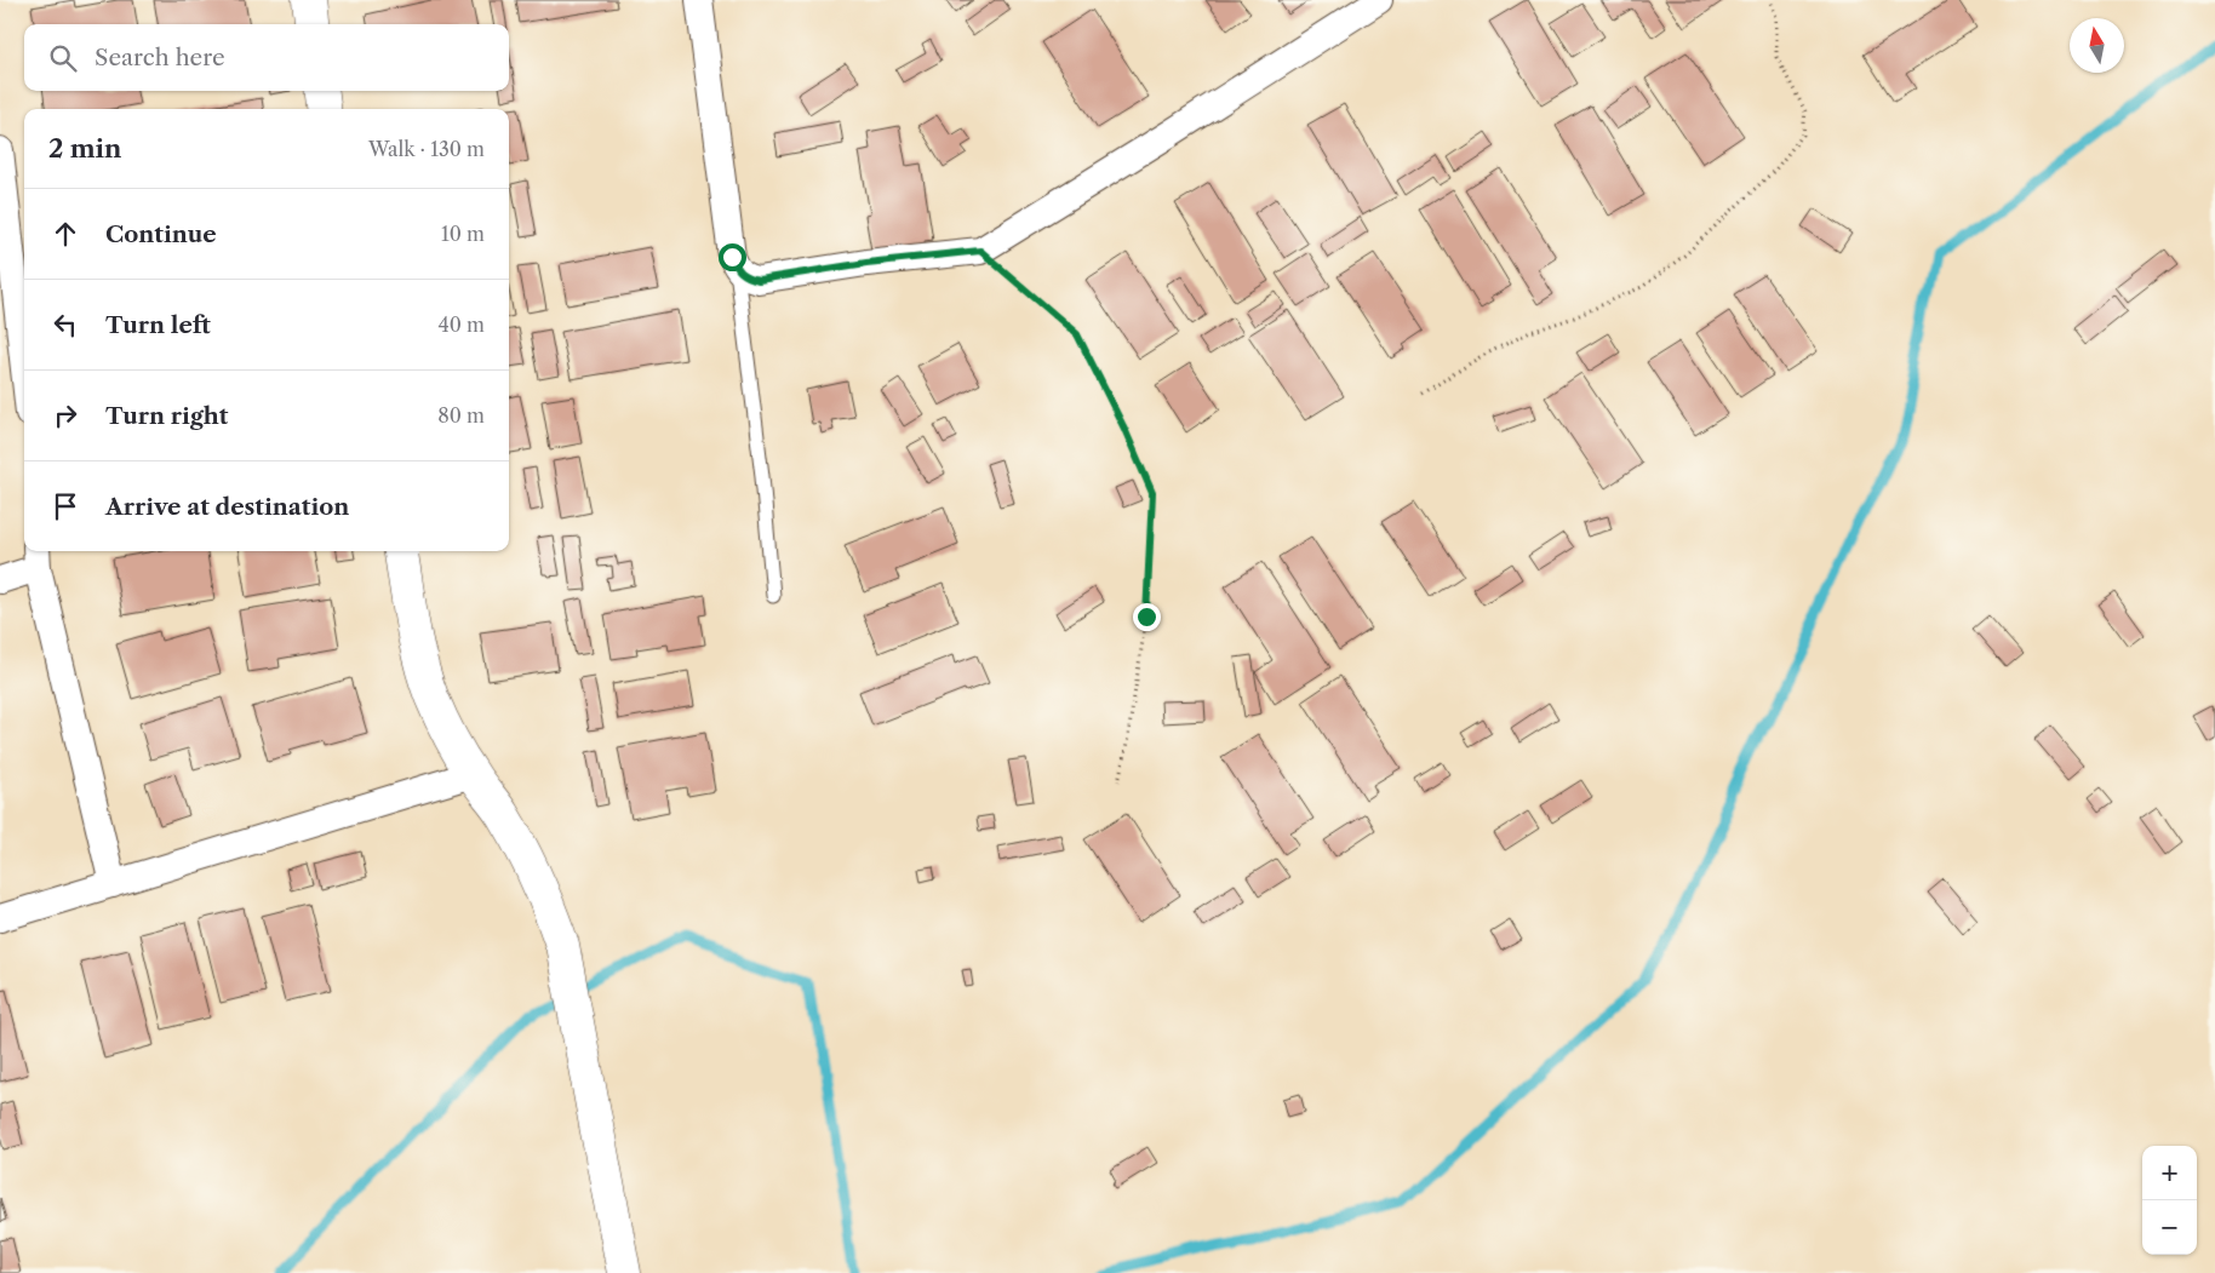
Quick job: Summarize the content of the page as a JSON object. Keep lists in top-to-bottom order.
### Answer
{
  "north": "top",
  "page": {
    "search": "Search here",
    "heading": ["2 min", "Walk · 130 m"],
    "list": [
      ["Continue", "10 m"],
      ["Turn left", "40 m"],
      ["Turn right", "80 m"],
      "Arrive at destination"
    ],
    "map_buttons": ["+", "−"]
  }
}
